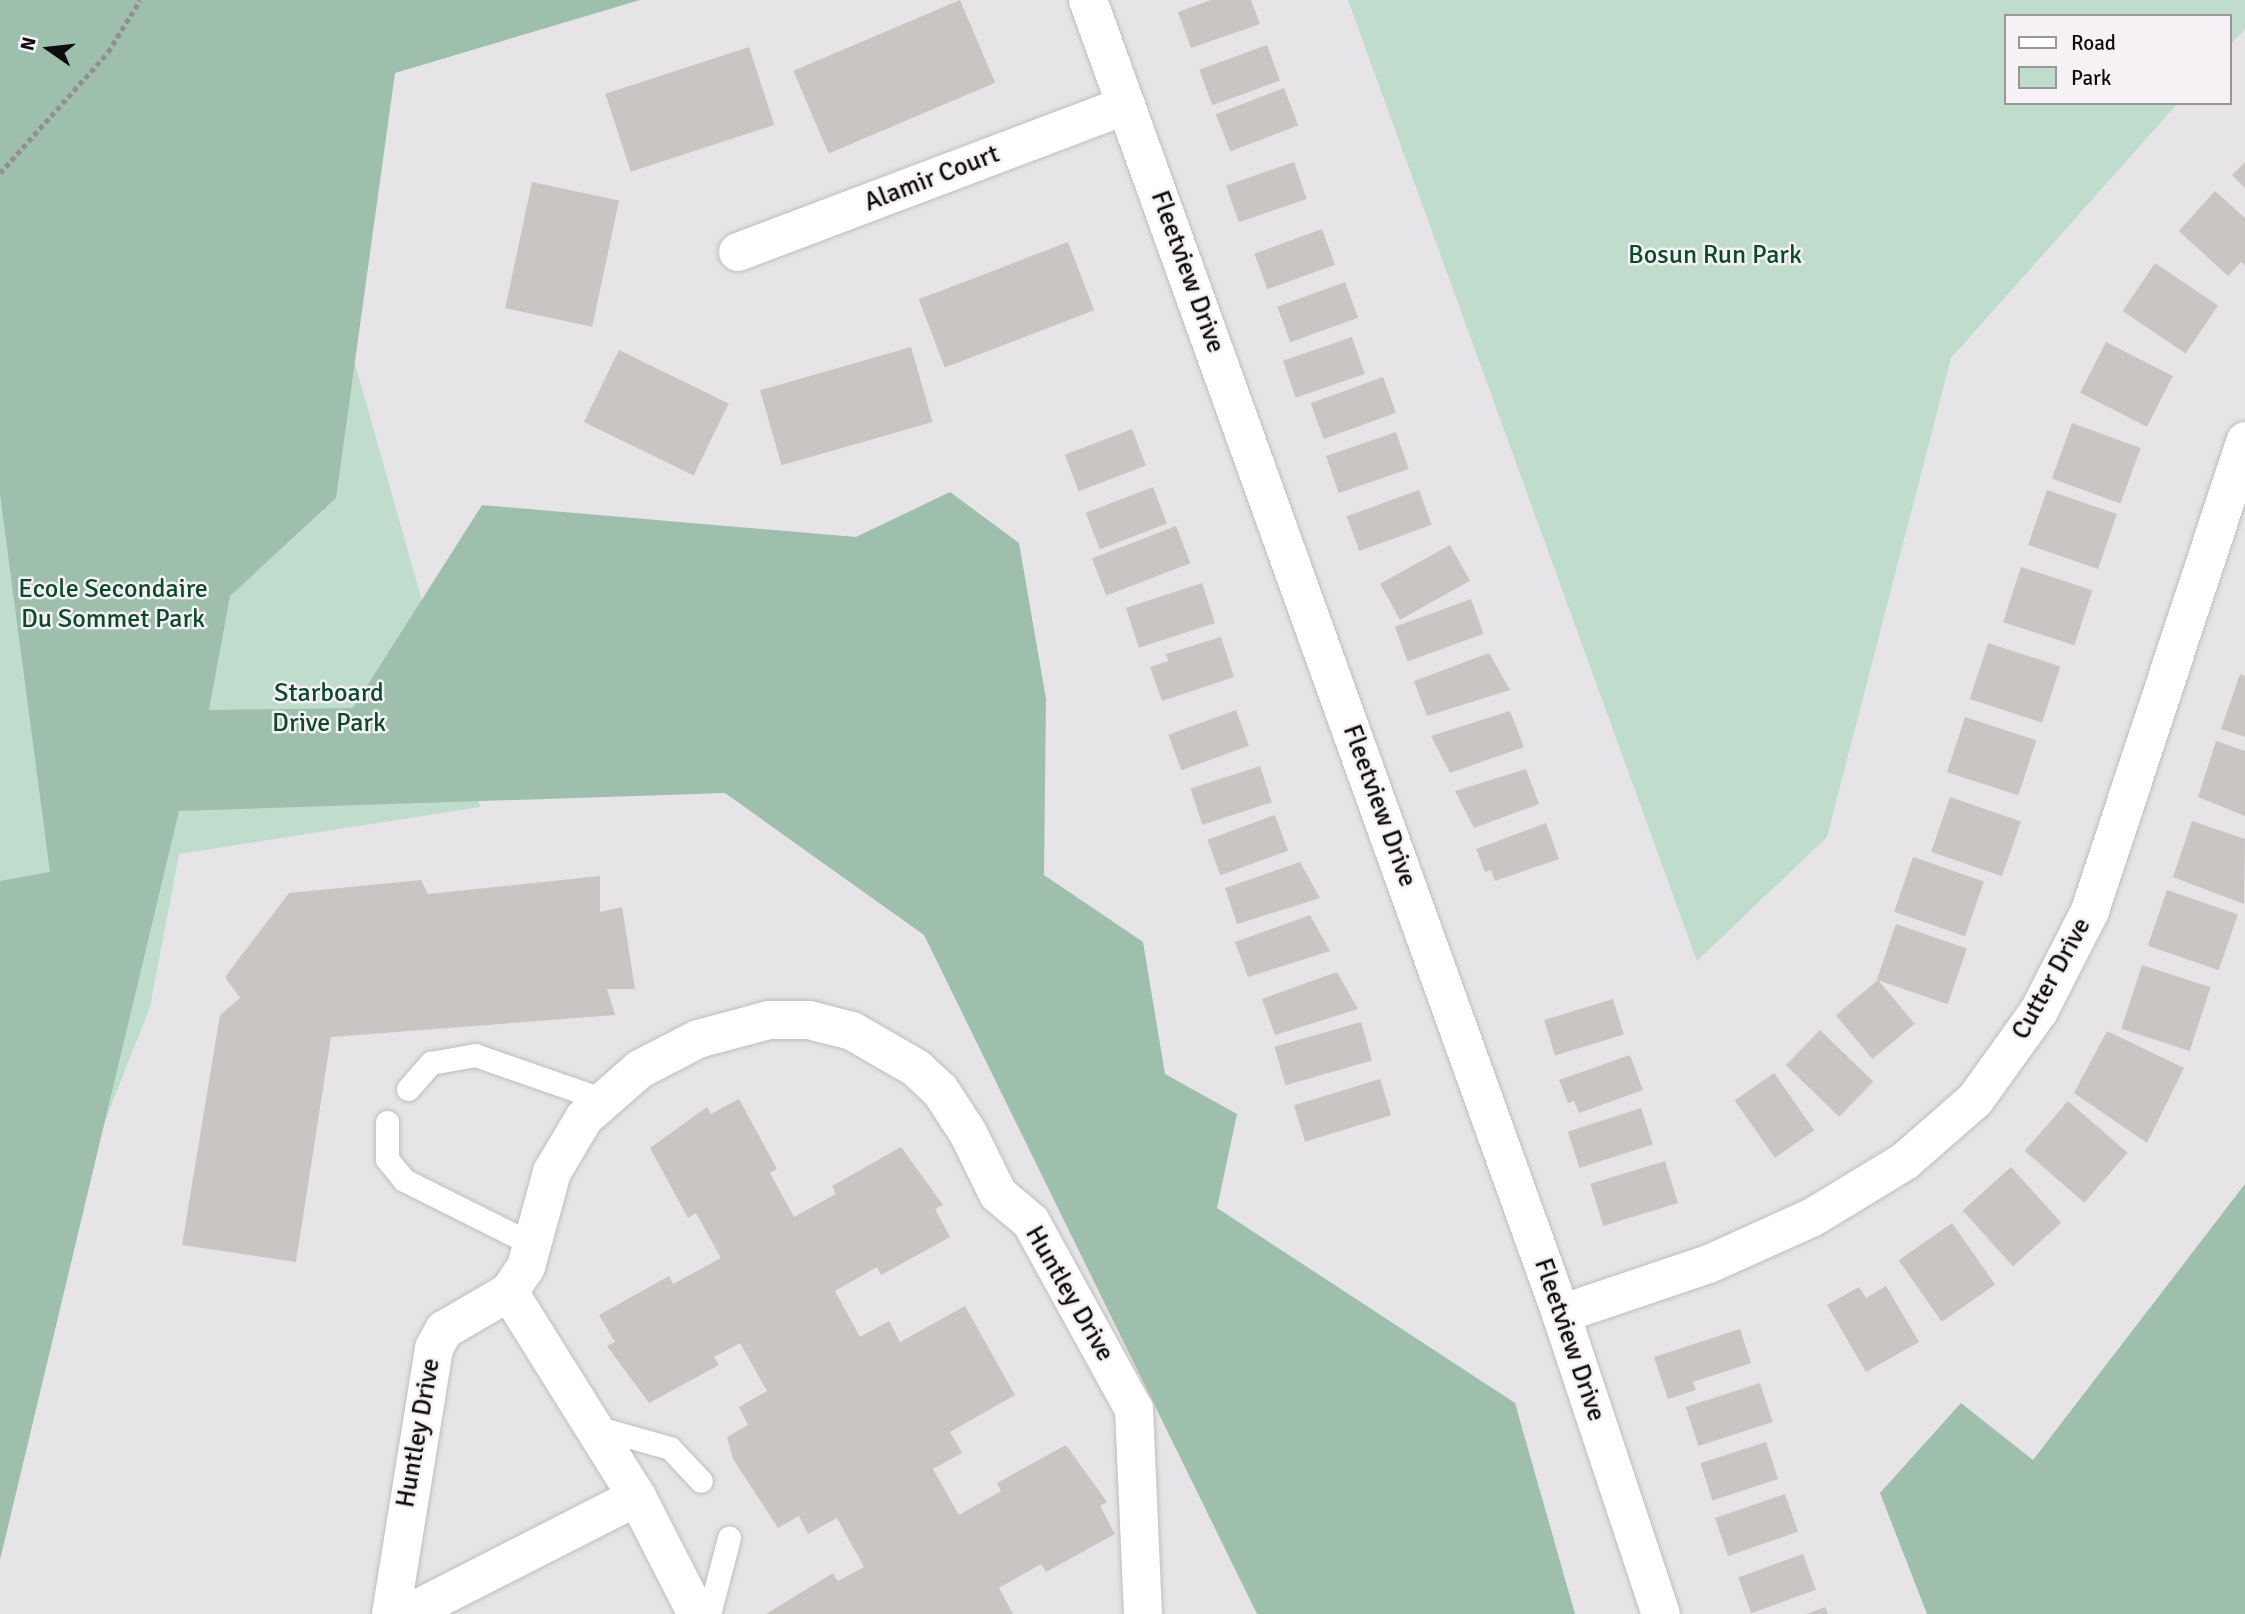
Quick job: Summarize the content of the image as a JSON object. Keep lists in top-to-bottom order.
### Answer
{
  "streets": {
    "street": [
      "Alamir Court",
      "Fleetview Drive",
      "Cutter Drive",
      "Huntley Drive"
    ]
  },
  "crossings": [
    ["Alamir Court", "Fleetview Drive"],
    ["Fleetview Drive", "Cutter Drive"]
  ],
  "parks": ["Bosun Run Park", "Ecole Secondaire Du Sommet Park", "Starboard Drive Park"],
  "legend": ["Road", "Park"],
  "north": "left"
}
